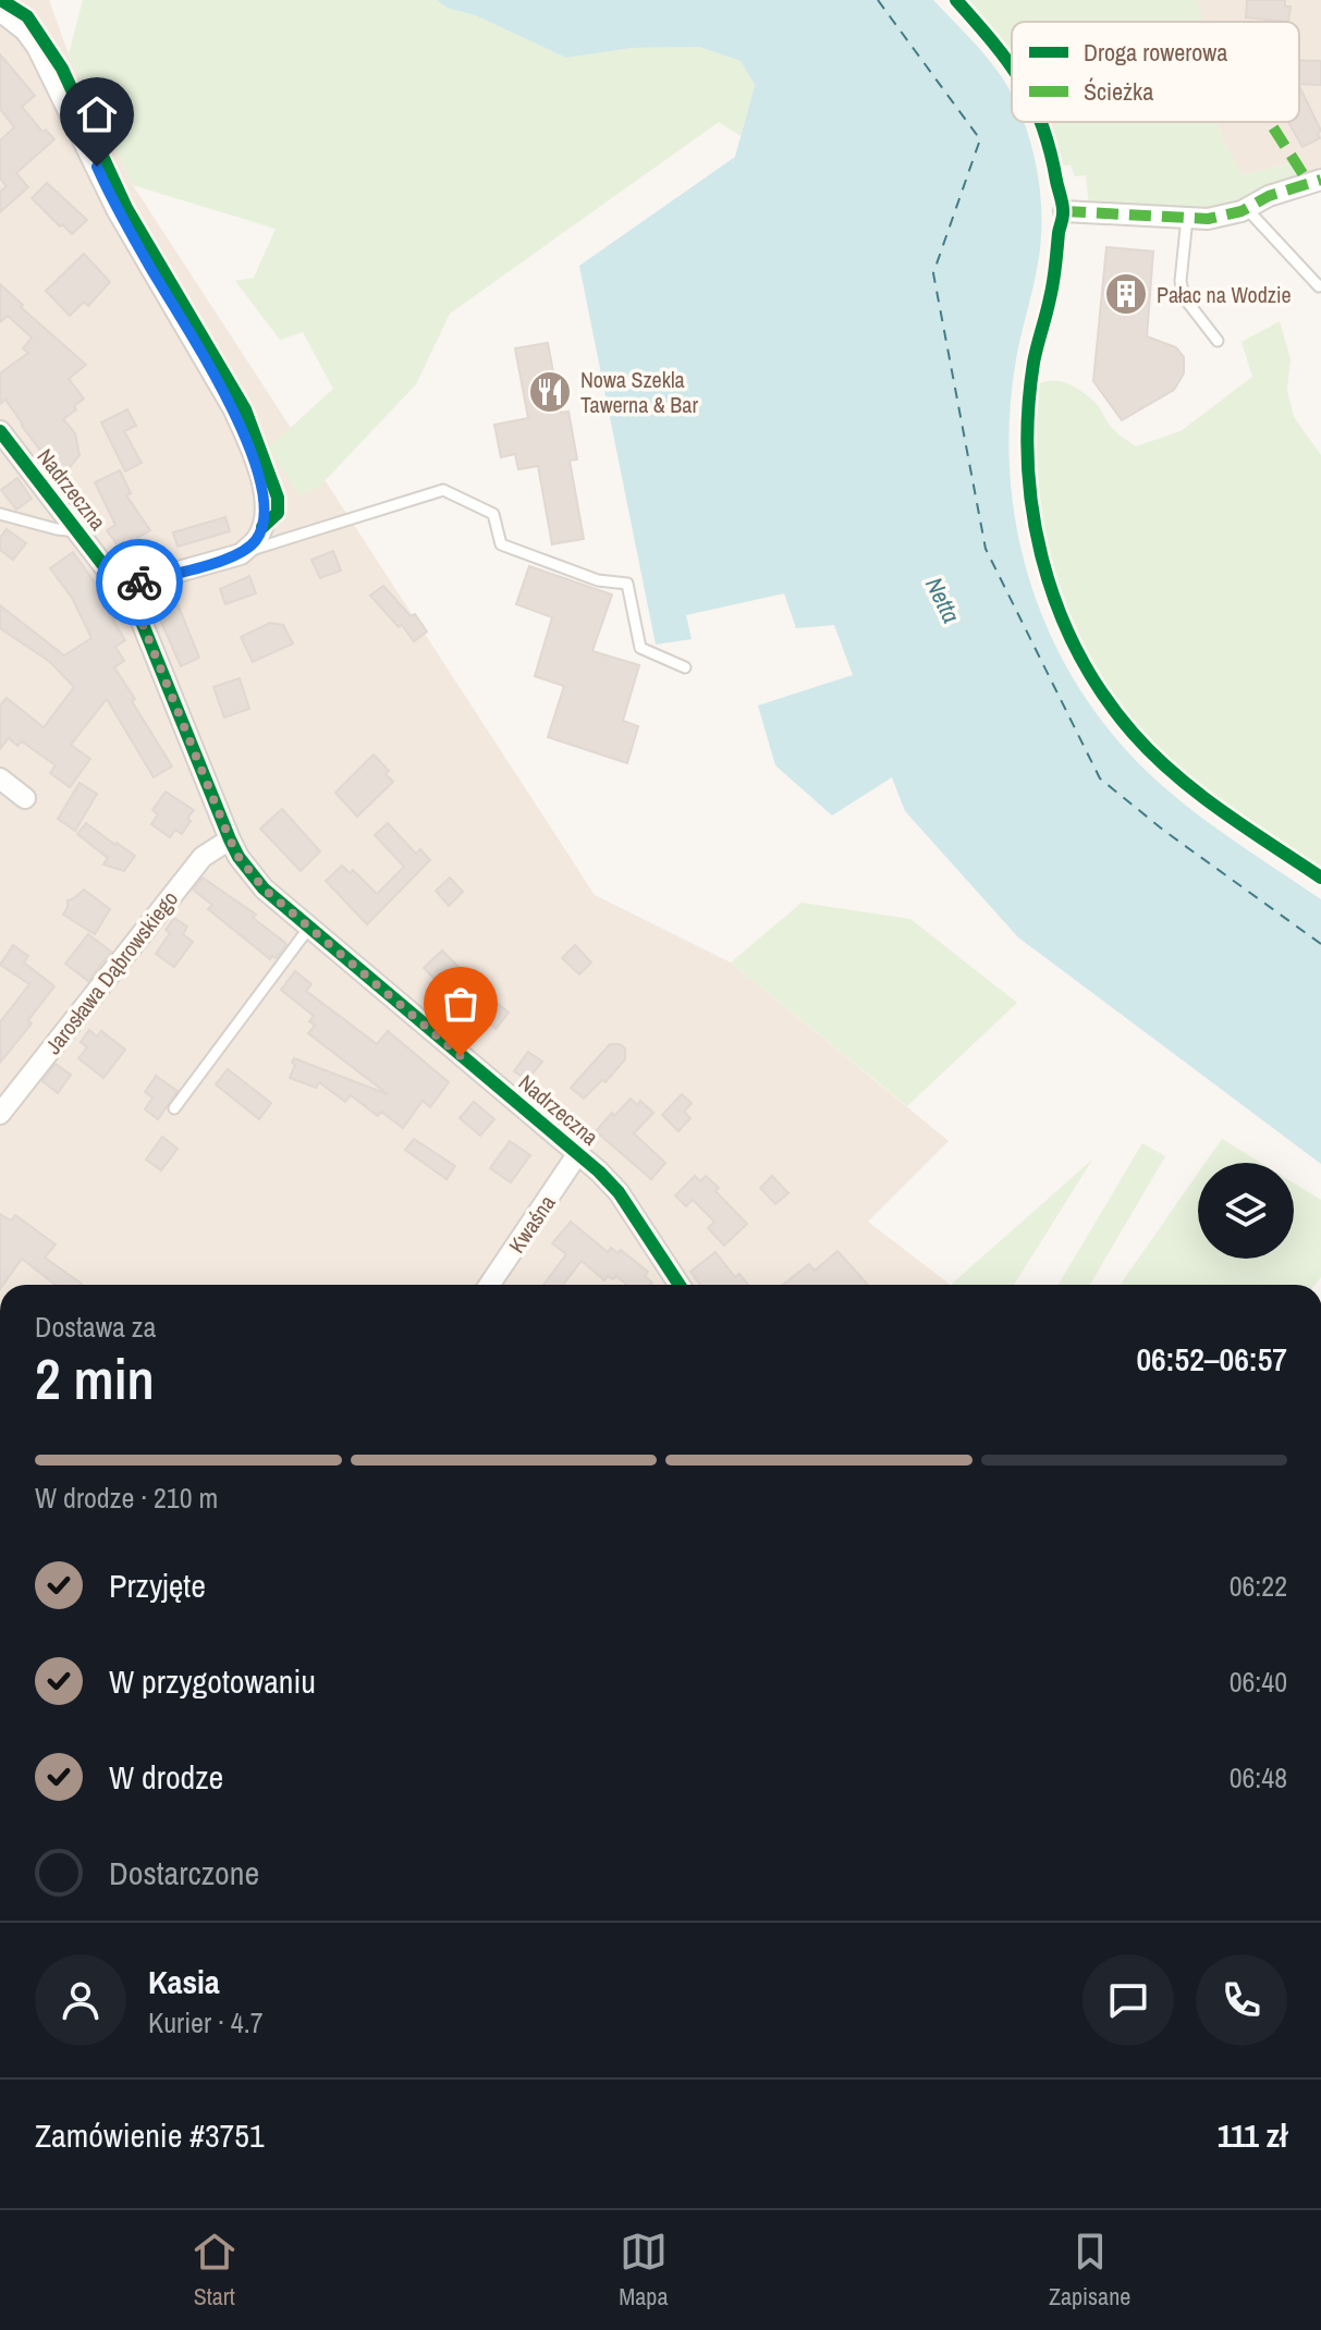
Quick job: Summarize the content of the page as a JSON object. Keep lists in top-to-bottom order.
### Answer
{
  "streets": {
    "street": ["Nadrzeczna", "Jarosława Dąbrowskiego", "Kwaśna"]
  },
  "crossings": [
    ["Nadrzeczna", "Jarosława Dąbrowskiego"],
    ["Nadrzeczna", "Kwaśna"]
  ],
  "water": ["Netta"],
  "places": {
    "building": ["Pałac na Wodzie"],
    "restaurant": ["Nowa Szekla Tawerna & Bar"]
  },
  "legend": ["Droga rowerowa", "Ścieżka"],
  "page": {
    "heading": ["2 min", "Dostawa za", "06:52–06:57"],
    "panel": [
      "Kasia",
      "Kurier · 4.7",
      "Zamówienie #3751",
      "111 zł"
    ],
    "bar": "W drodze · 210 m",
    "list": [
      ["Przyjęte", "06:22"],
      ["W przygotowaniu", "06:40"],
      ["W drodze", "06:48"],
      "Dostarczone"
    ],
    "tabs": ["Start", "Mapa", "Zapisane"]
  }
}
